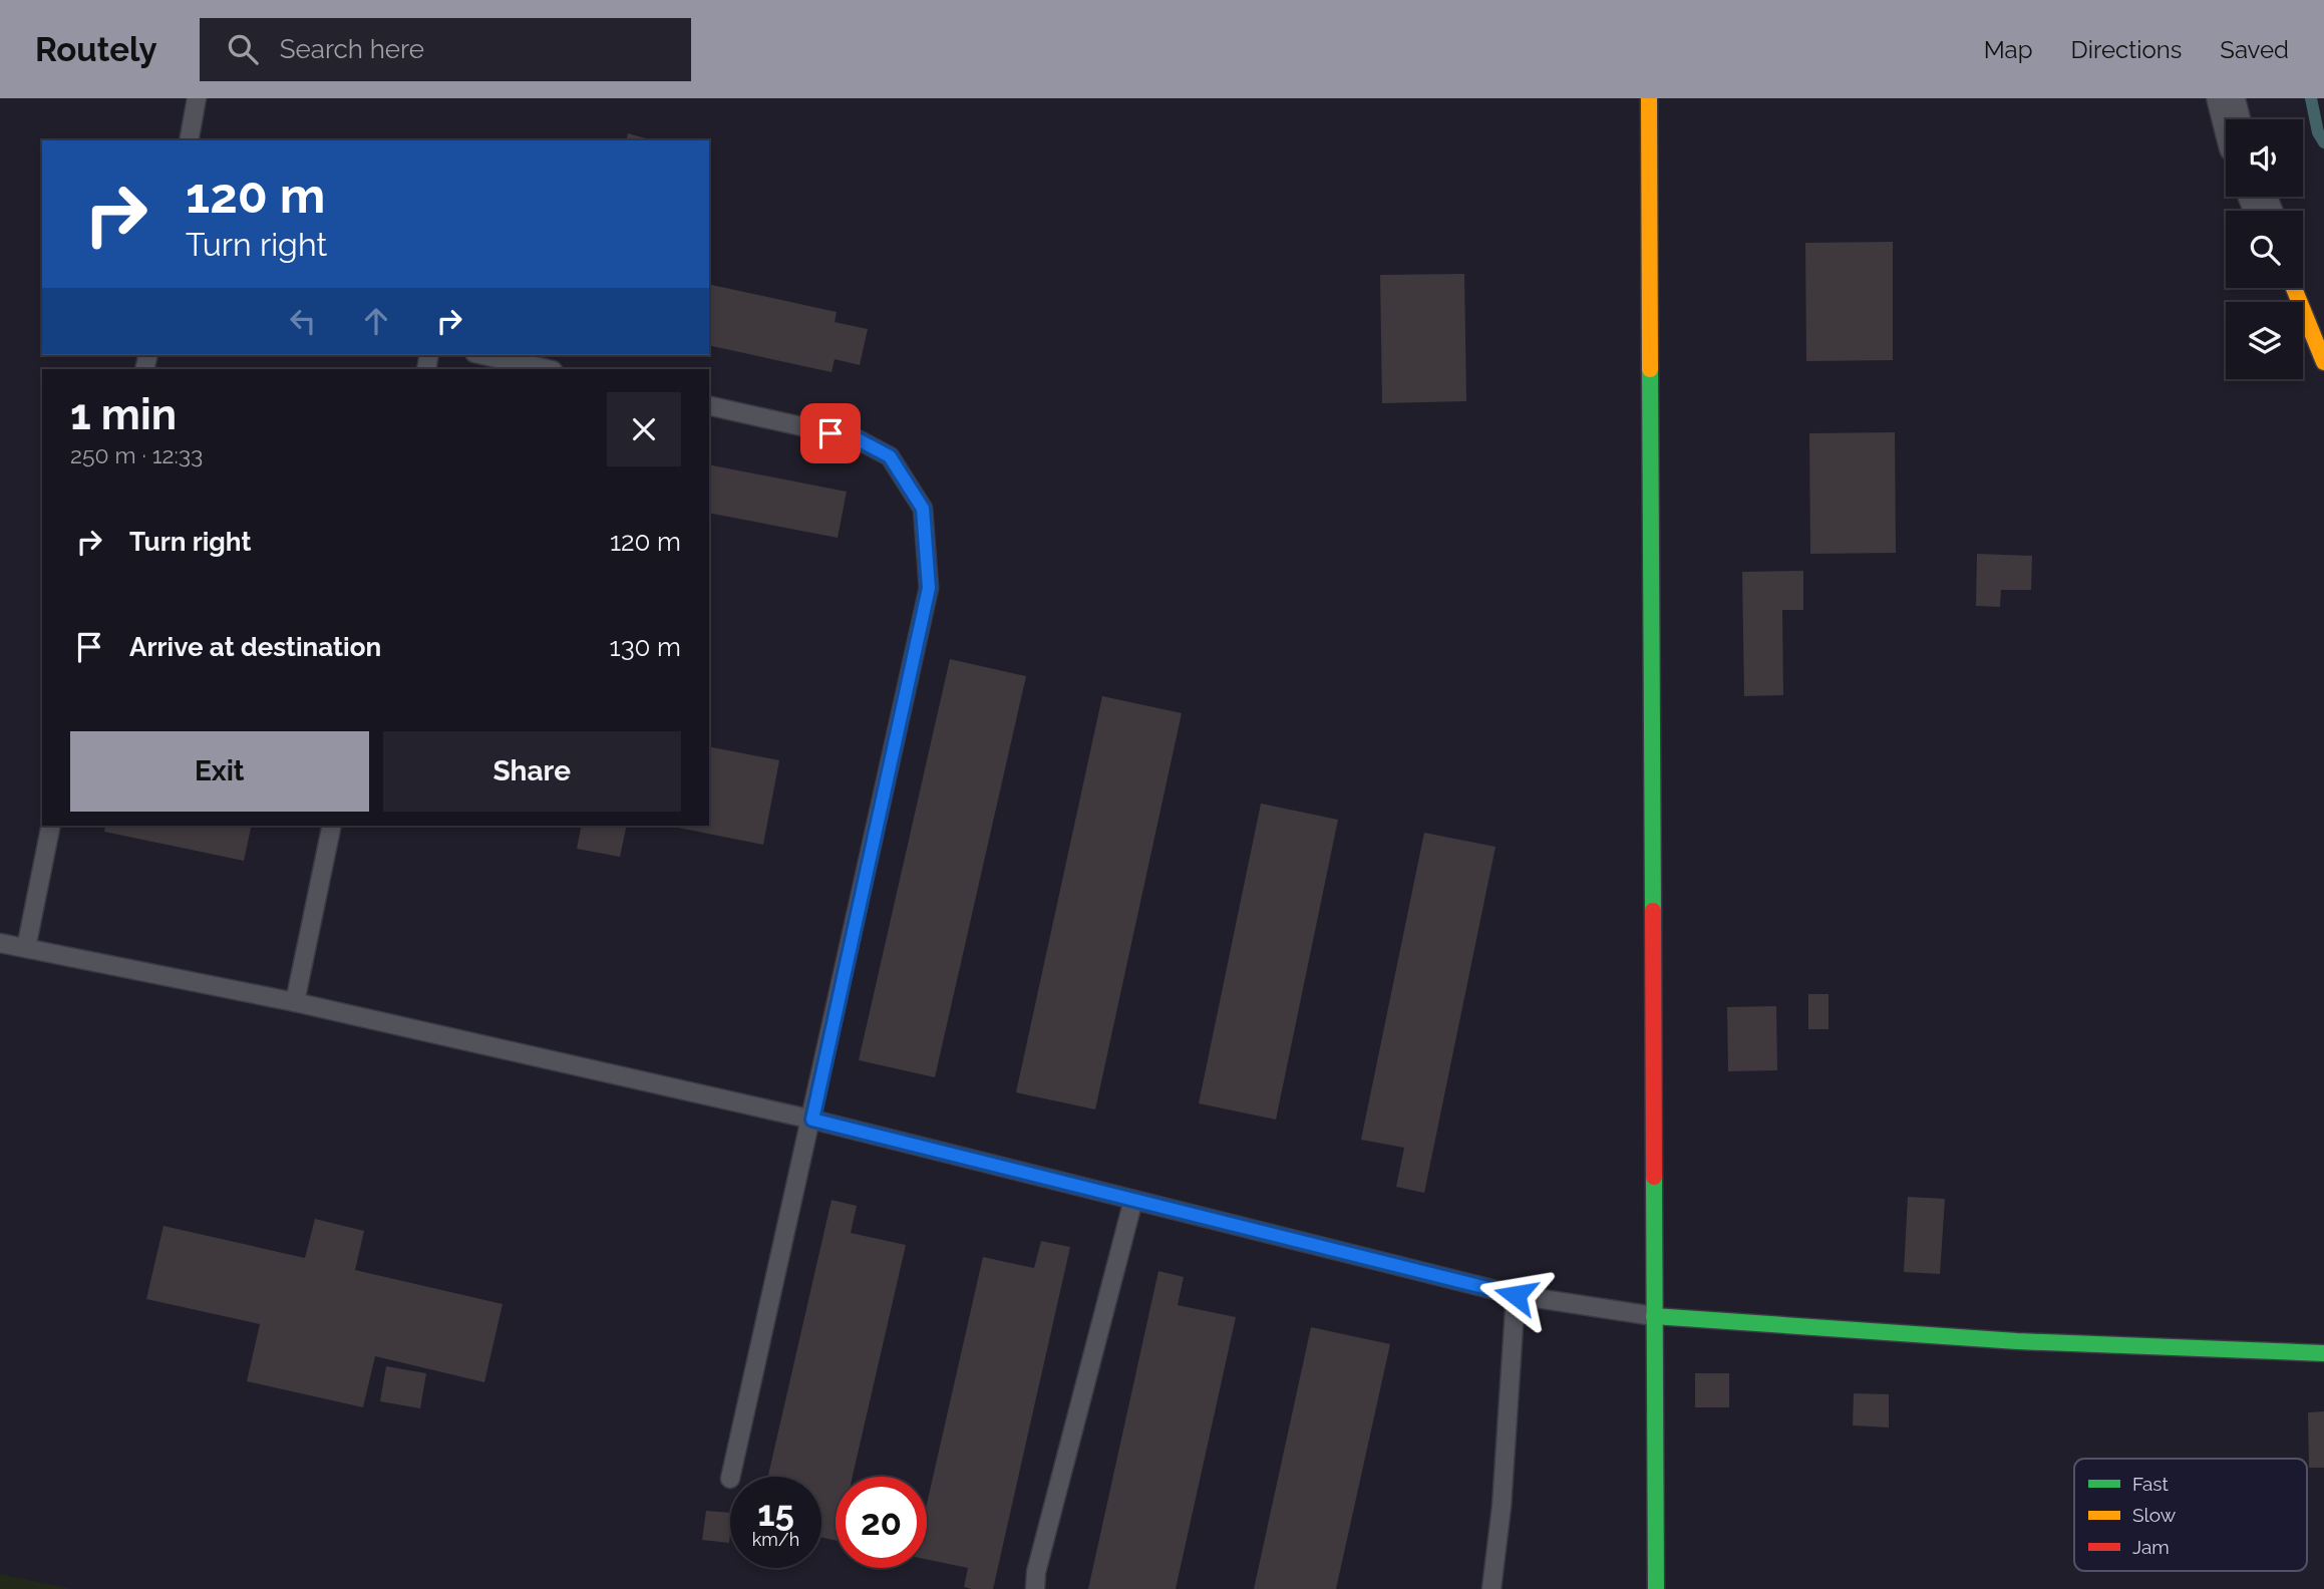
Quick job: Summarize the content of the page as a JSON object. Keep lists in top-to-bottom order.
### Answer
{
  "legend": ["Fast", "Slow", "Jam"],
  "page": {
    "header": "Routely",
    "search": "Search here",
    "nav": ["Map", "Directions", "Saved"],
    "turn": ["120 m", "Turn right"],
    "heading": ["1 min", "250 m · 12:33"],
    "list": [
      {
        "name": "Turn right",
        "value": "120 m"
      },
      {
        "name": "Arrive at destination",
        "value": "130 m"
      }
    ],
    "buttons": ["Exit", "Share"],
    "speed": "15 km/h",
    "limit": "20"
  }
}
